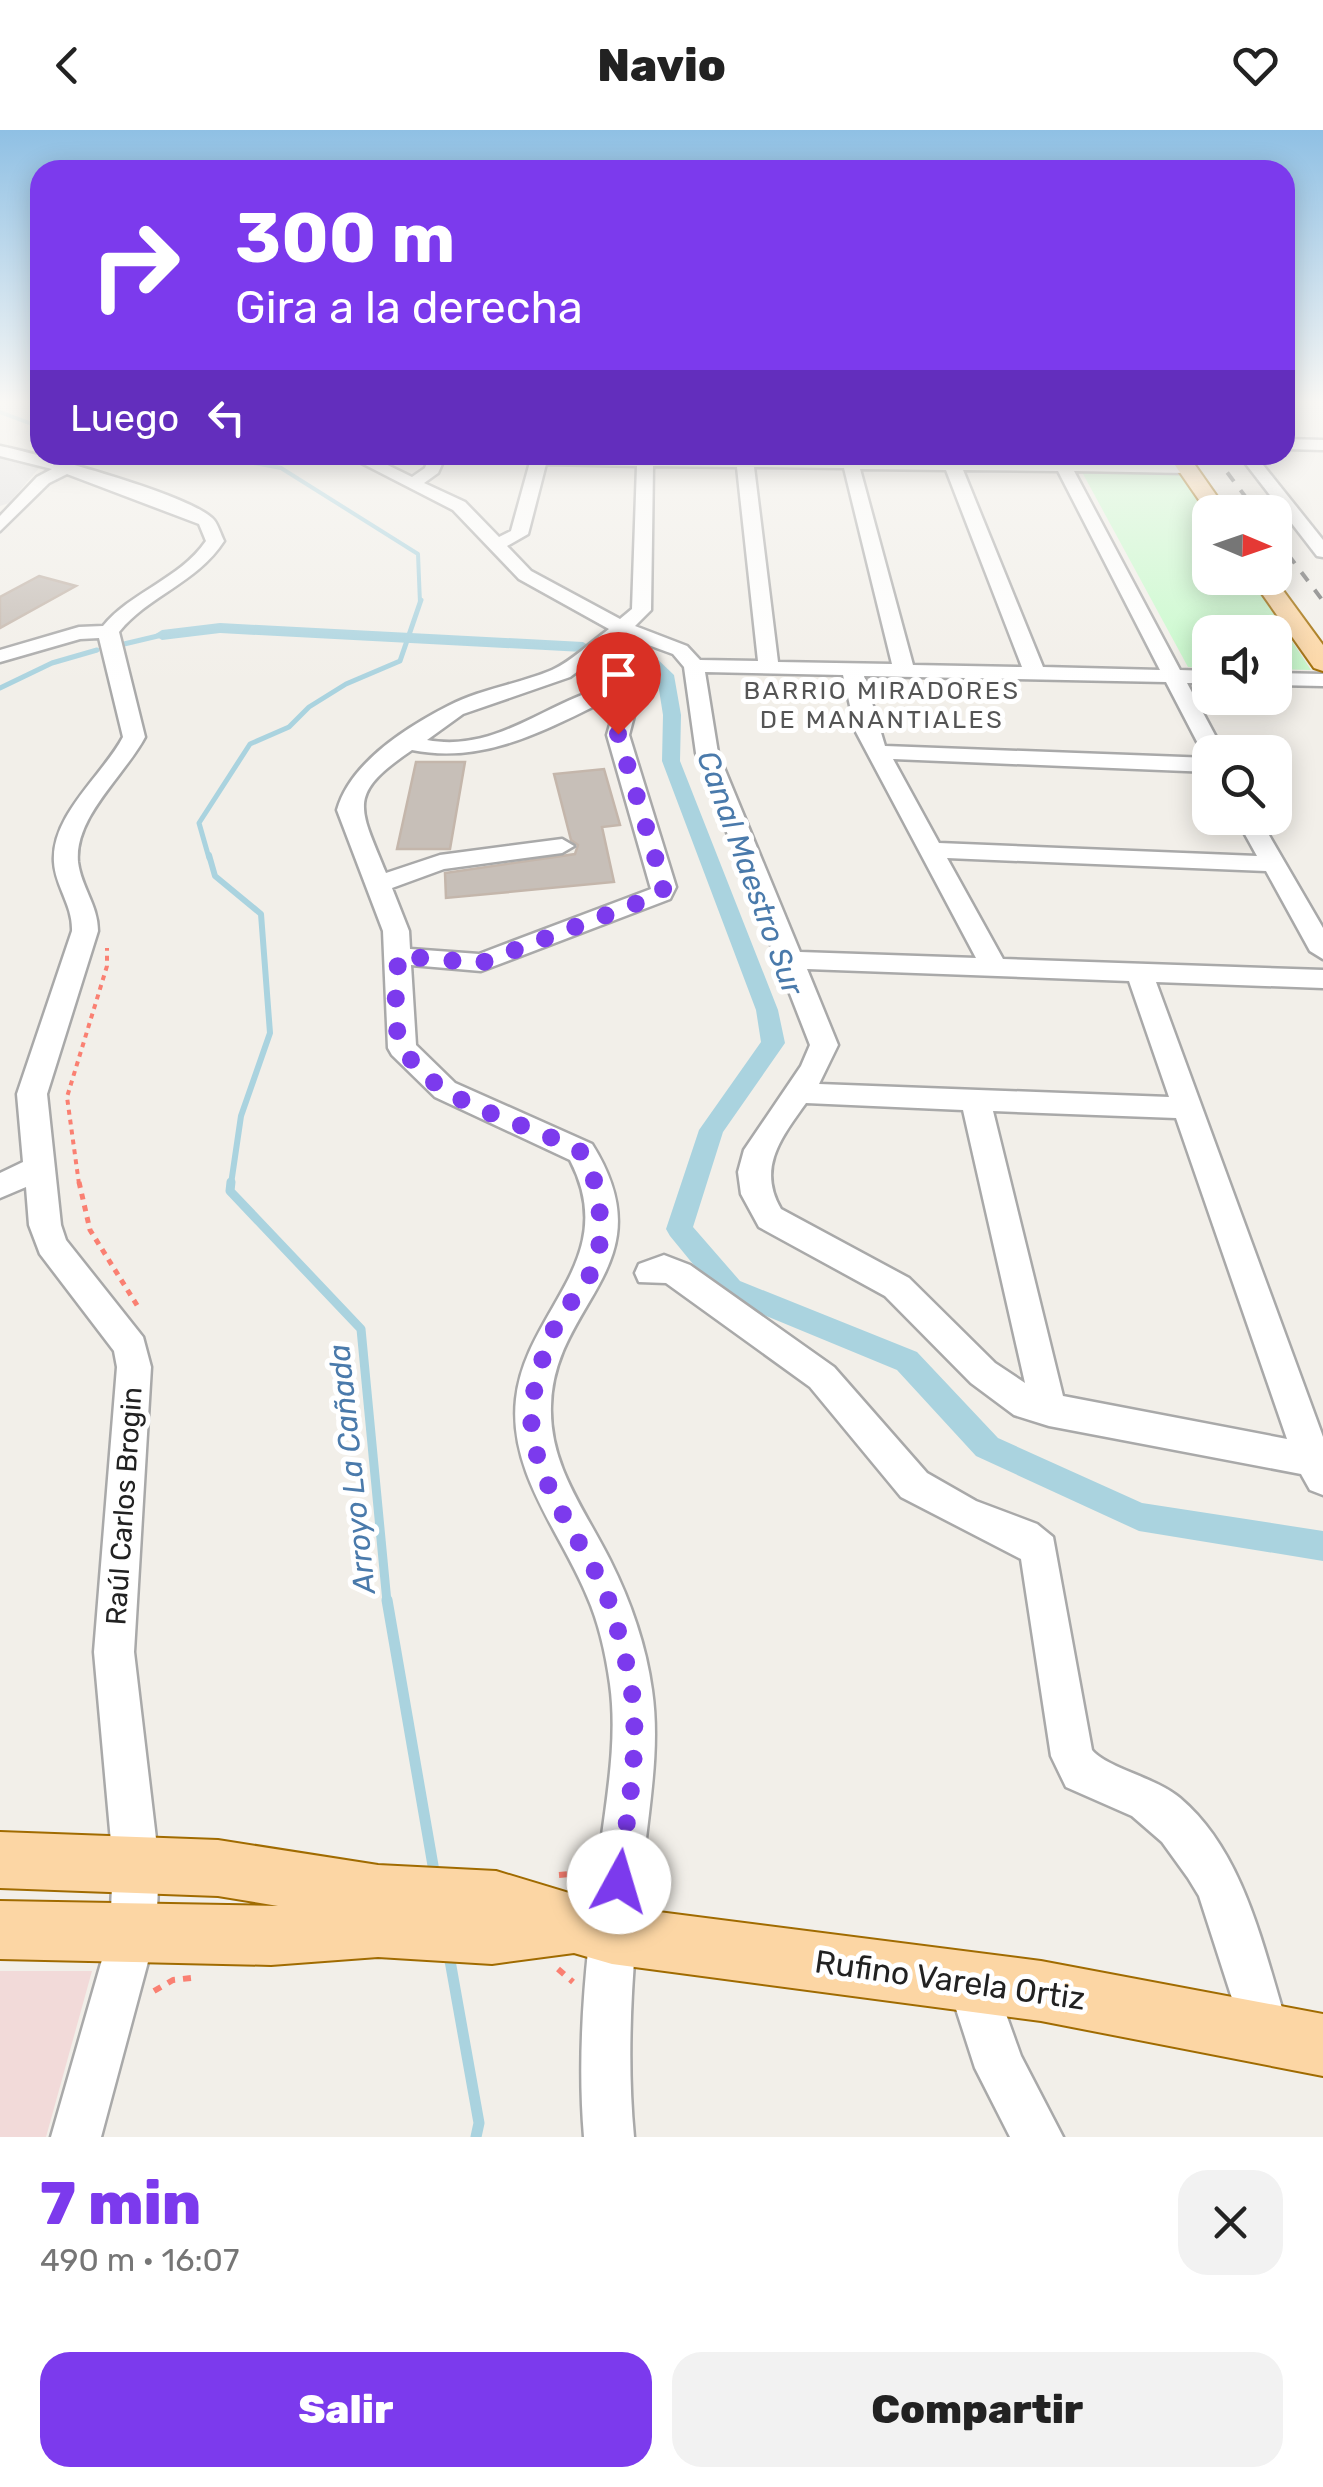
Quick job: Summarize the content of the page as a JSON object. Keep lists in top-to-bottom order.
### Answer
{
  "streets": {
    "main road": ["Rufino Varela Ortiz"],
    "street": ["Raúl Carlos Brogin"]
  },
  "districts": ["BARRIO MIRADORES DE MANANTIALES"],
  "water": ["Canal Maestro Sur", "Arroyo La Cañada"],
  "north": "right",
  "page": {
    "header": "Navio",
    "turn": ["300 m", "Gira a la derecha"],
    "then": "Luego",
    "heading": ["7 min", "490 m · 16:07"],
    "buttons": ["Salir", "Compartir"]
  }
}
